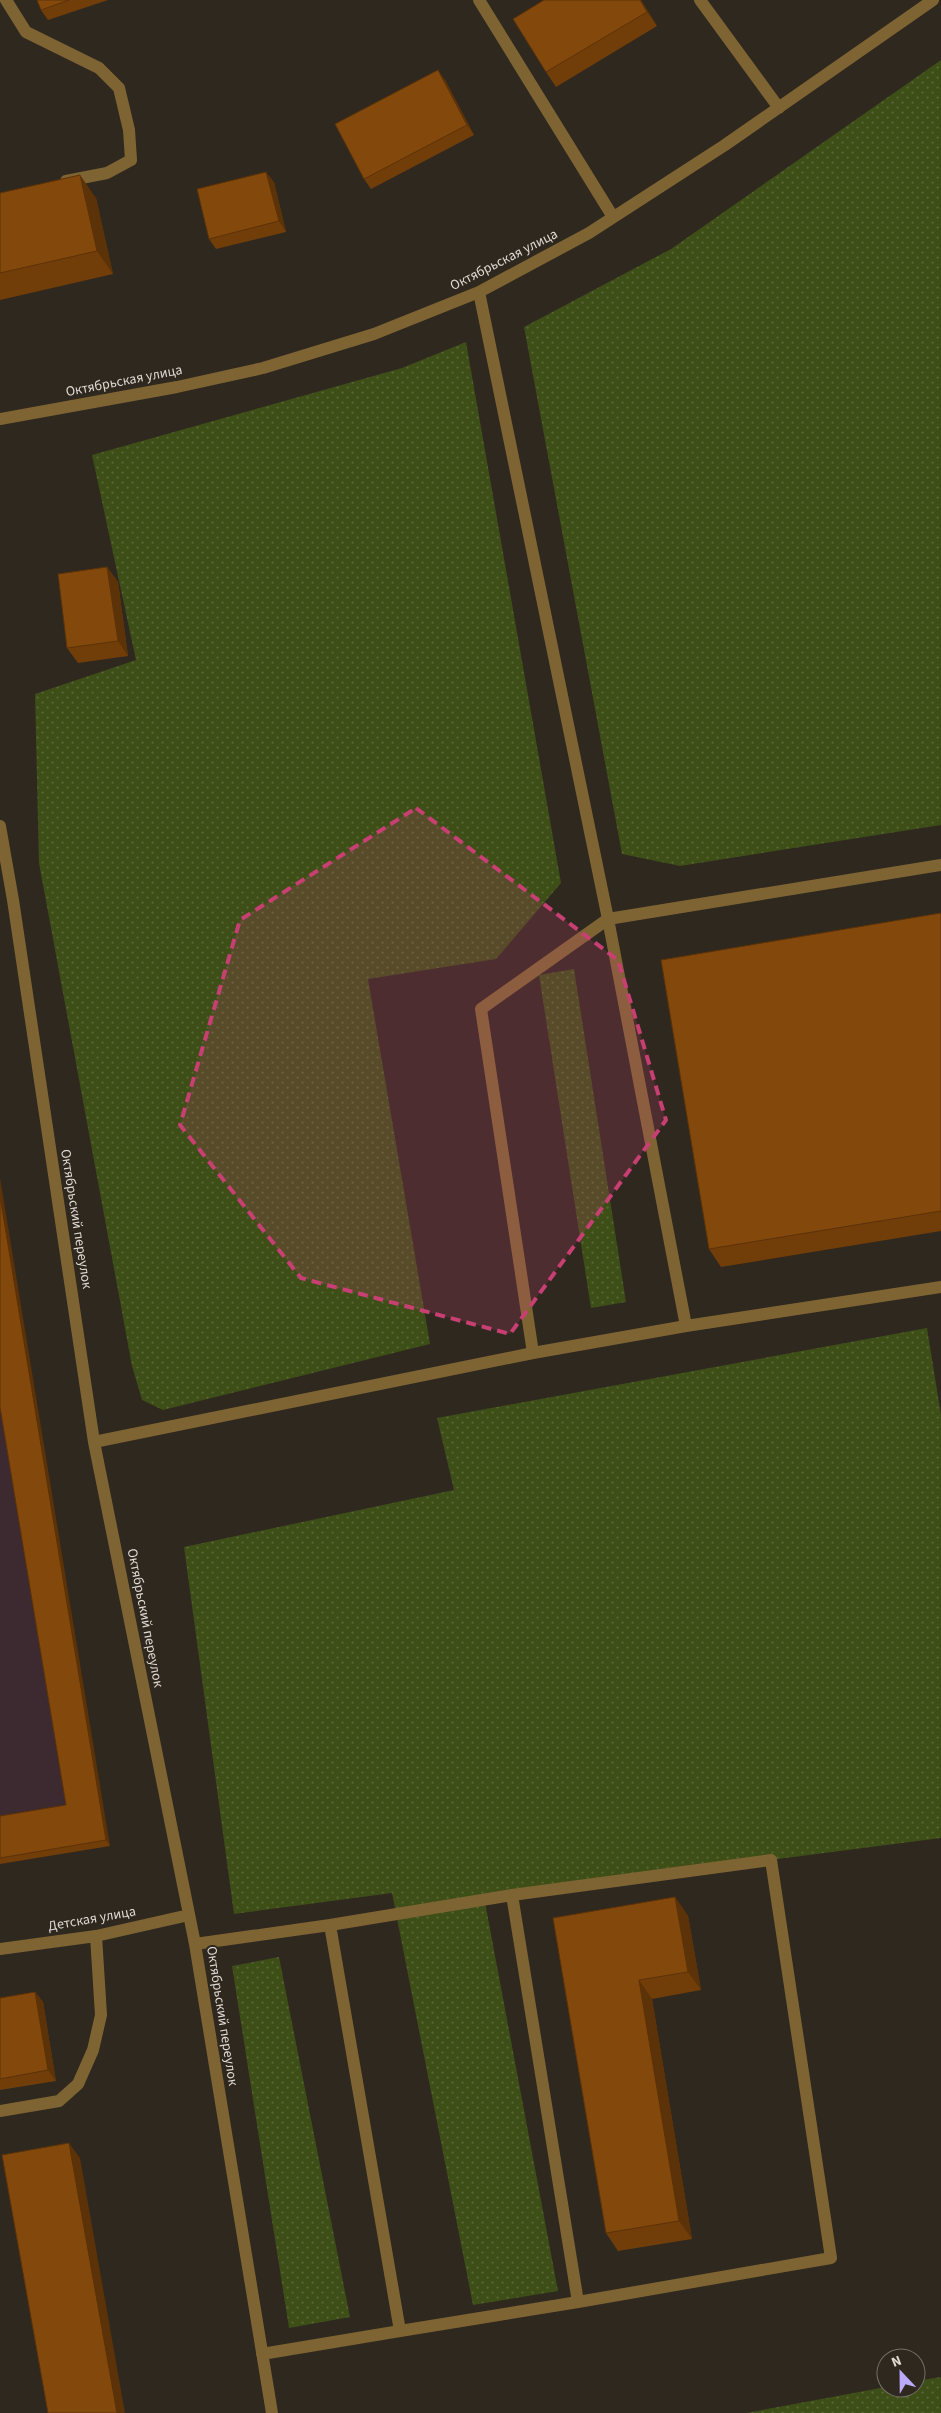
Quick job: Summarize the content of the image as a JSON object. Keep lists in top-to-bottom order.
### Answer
{
  "streets": {
    "street": ["Октябрьская улица", "Октябрьский переулок", "Детская улица"]
  },
  "crossings": [
    ["Октябрьский переулок", "Детская улица"]
  ],
  "north": "top"
}
